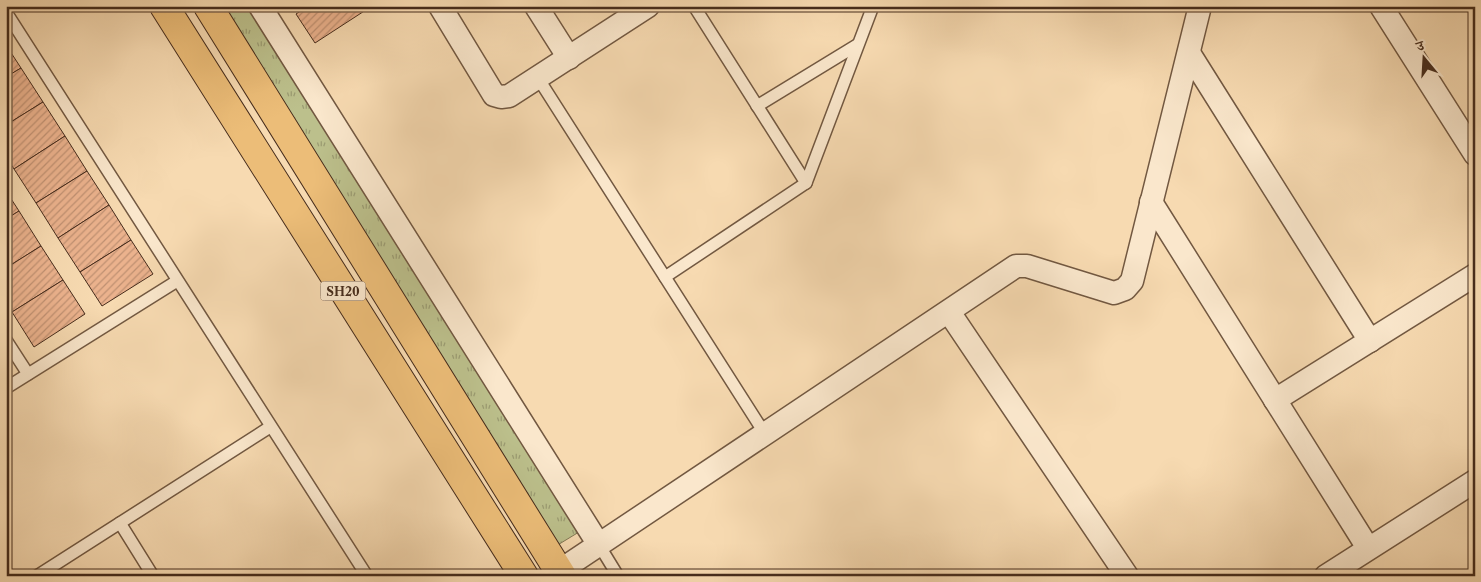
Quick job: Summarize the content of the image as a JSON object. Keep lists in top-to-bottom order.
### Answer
{
  "streets": {
    "main road": ["SH20"]
  },
  "north": "top"
}
